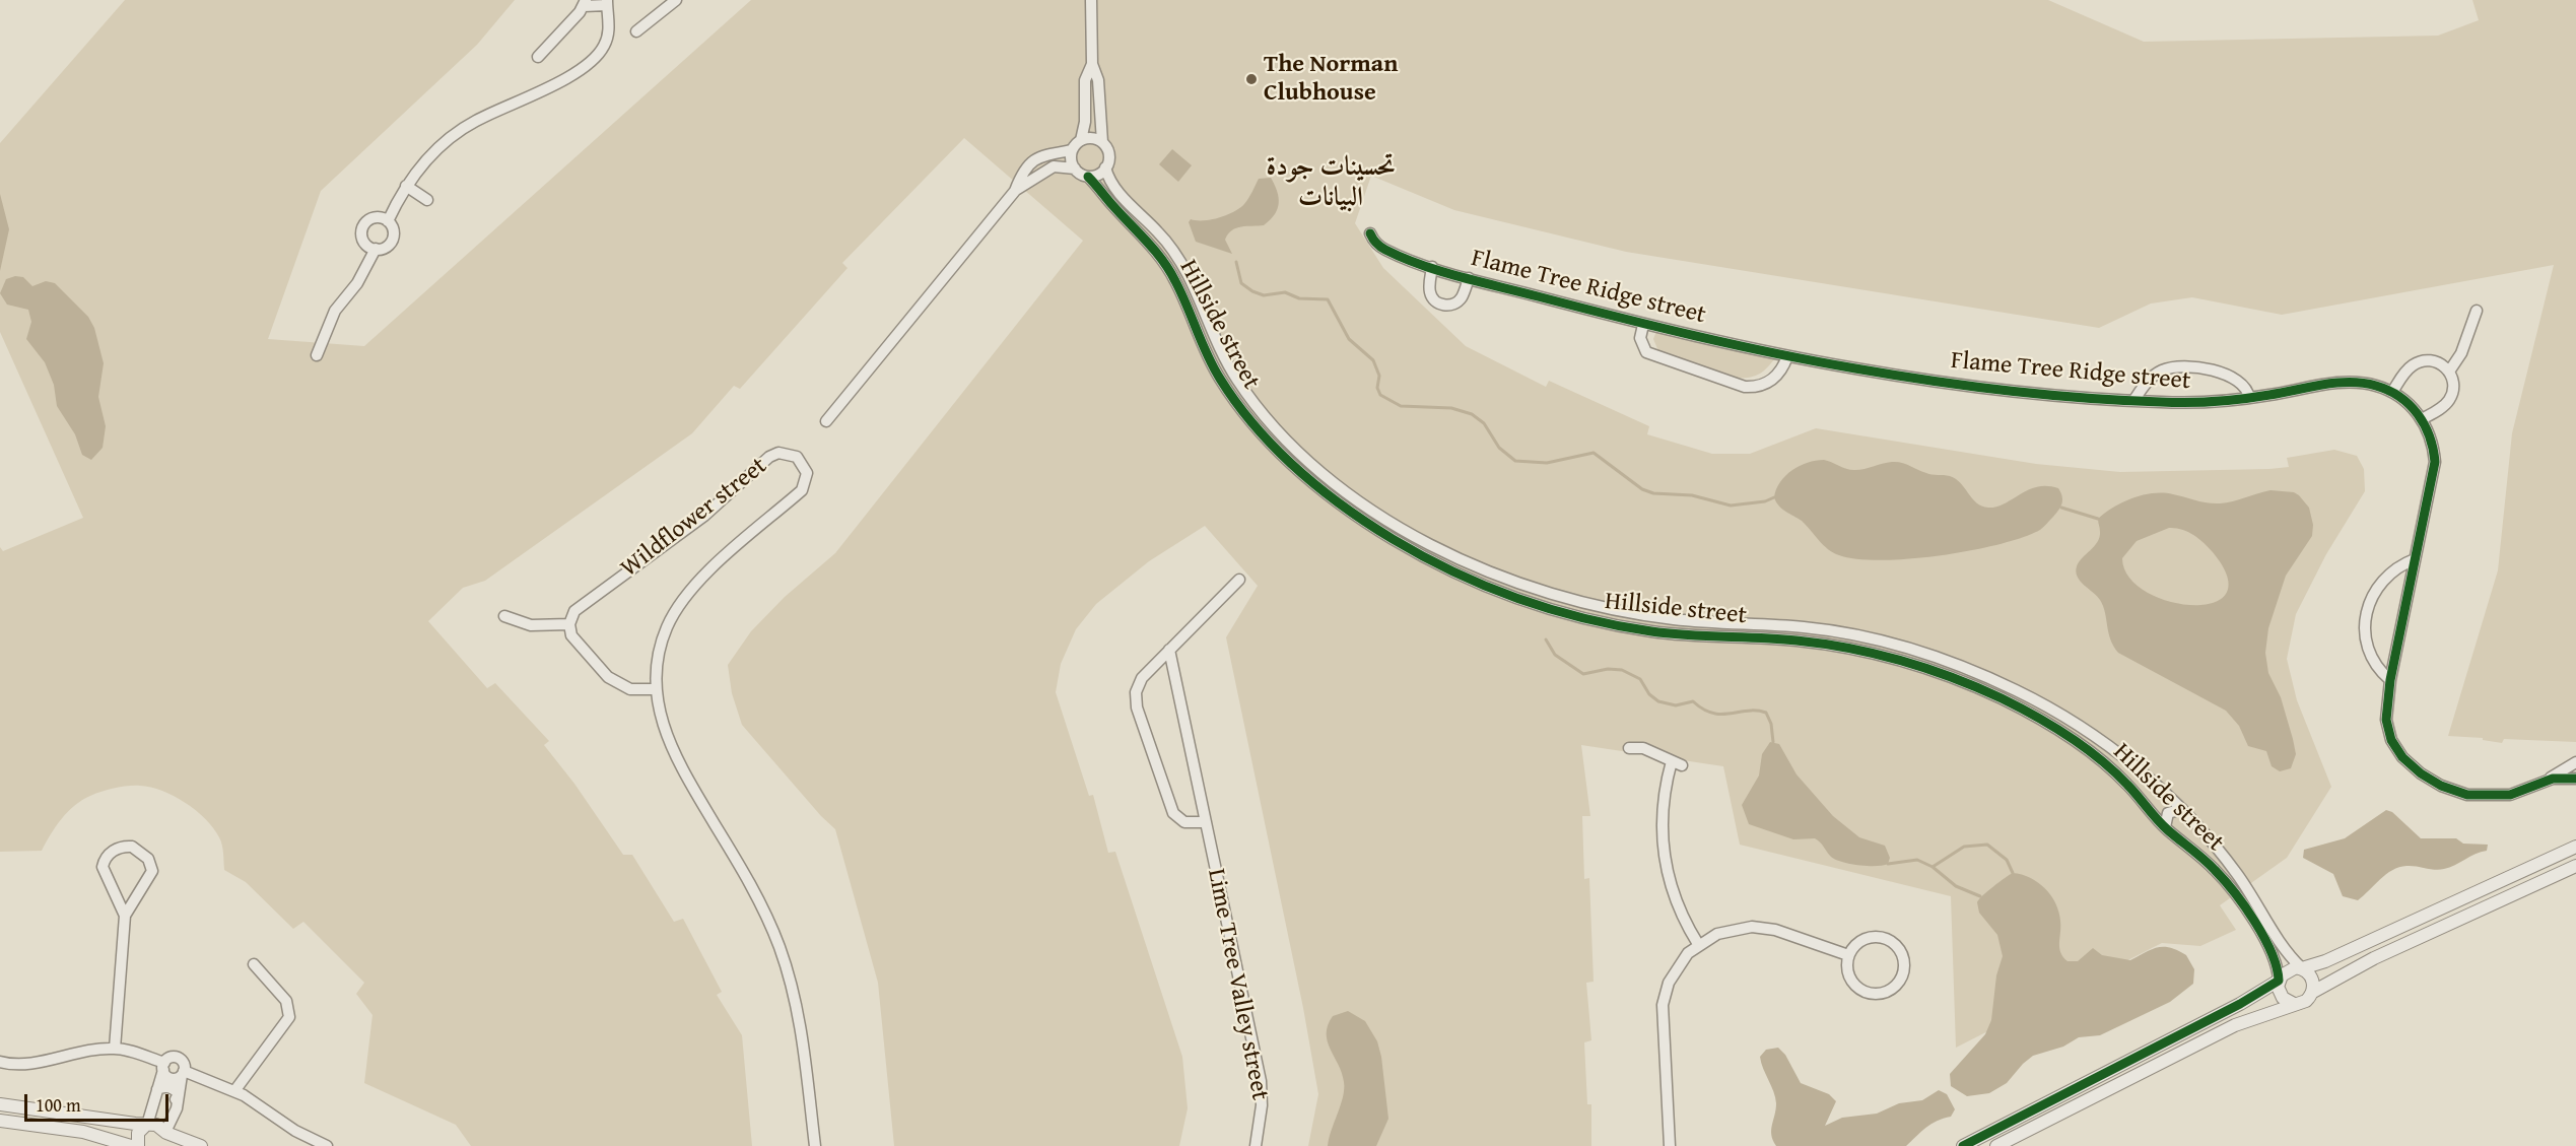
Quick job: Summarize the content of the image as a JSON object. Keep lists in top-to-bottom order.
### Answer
{
  "streets": {
    "street": [
      "Flame Tree Ridge street",
      "Hillside street",
      "Wildflower street",
      "Lime Tree Valley street"
    ]
  },
  "districts": ["تحسينات جودة البيانات"],
  "places": ["The Norman Clubhouse"],
  "scale_bar": "100 m"
}
